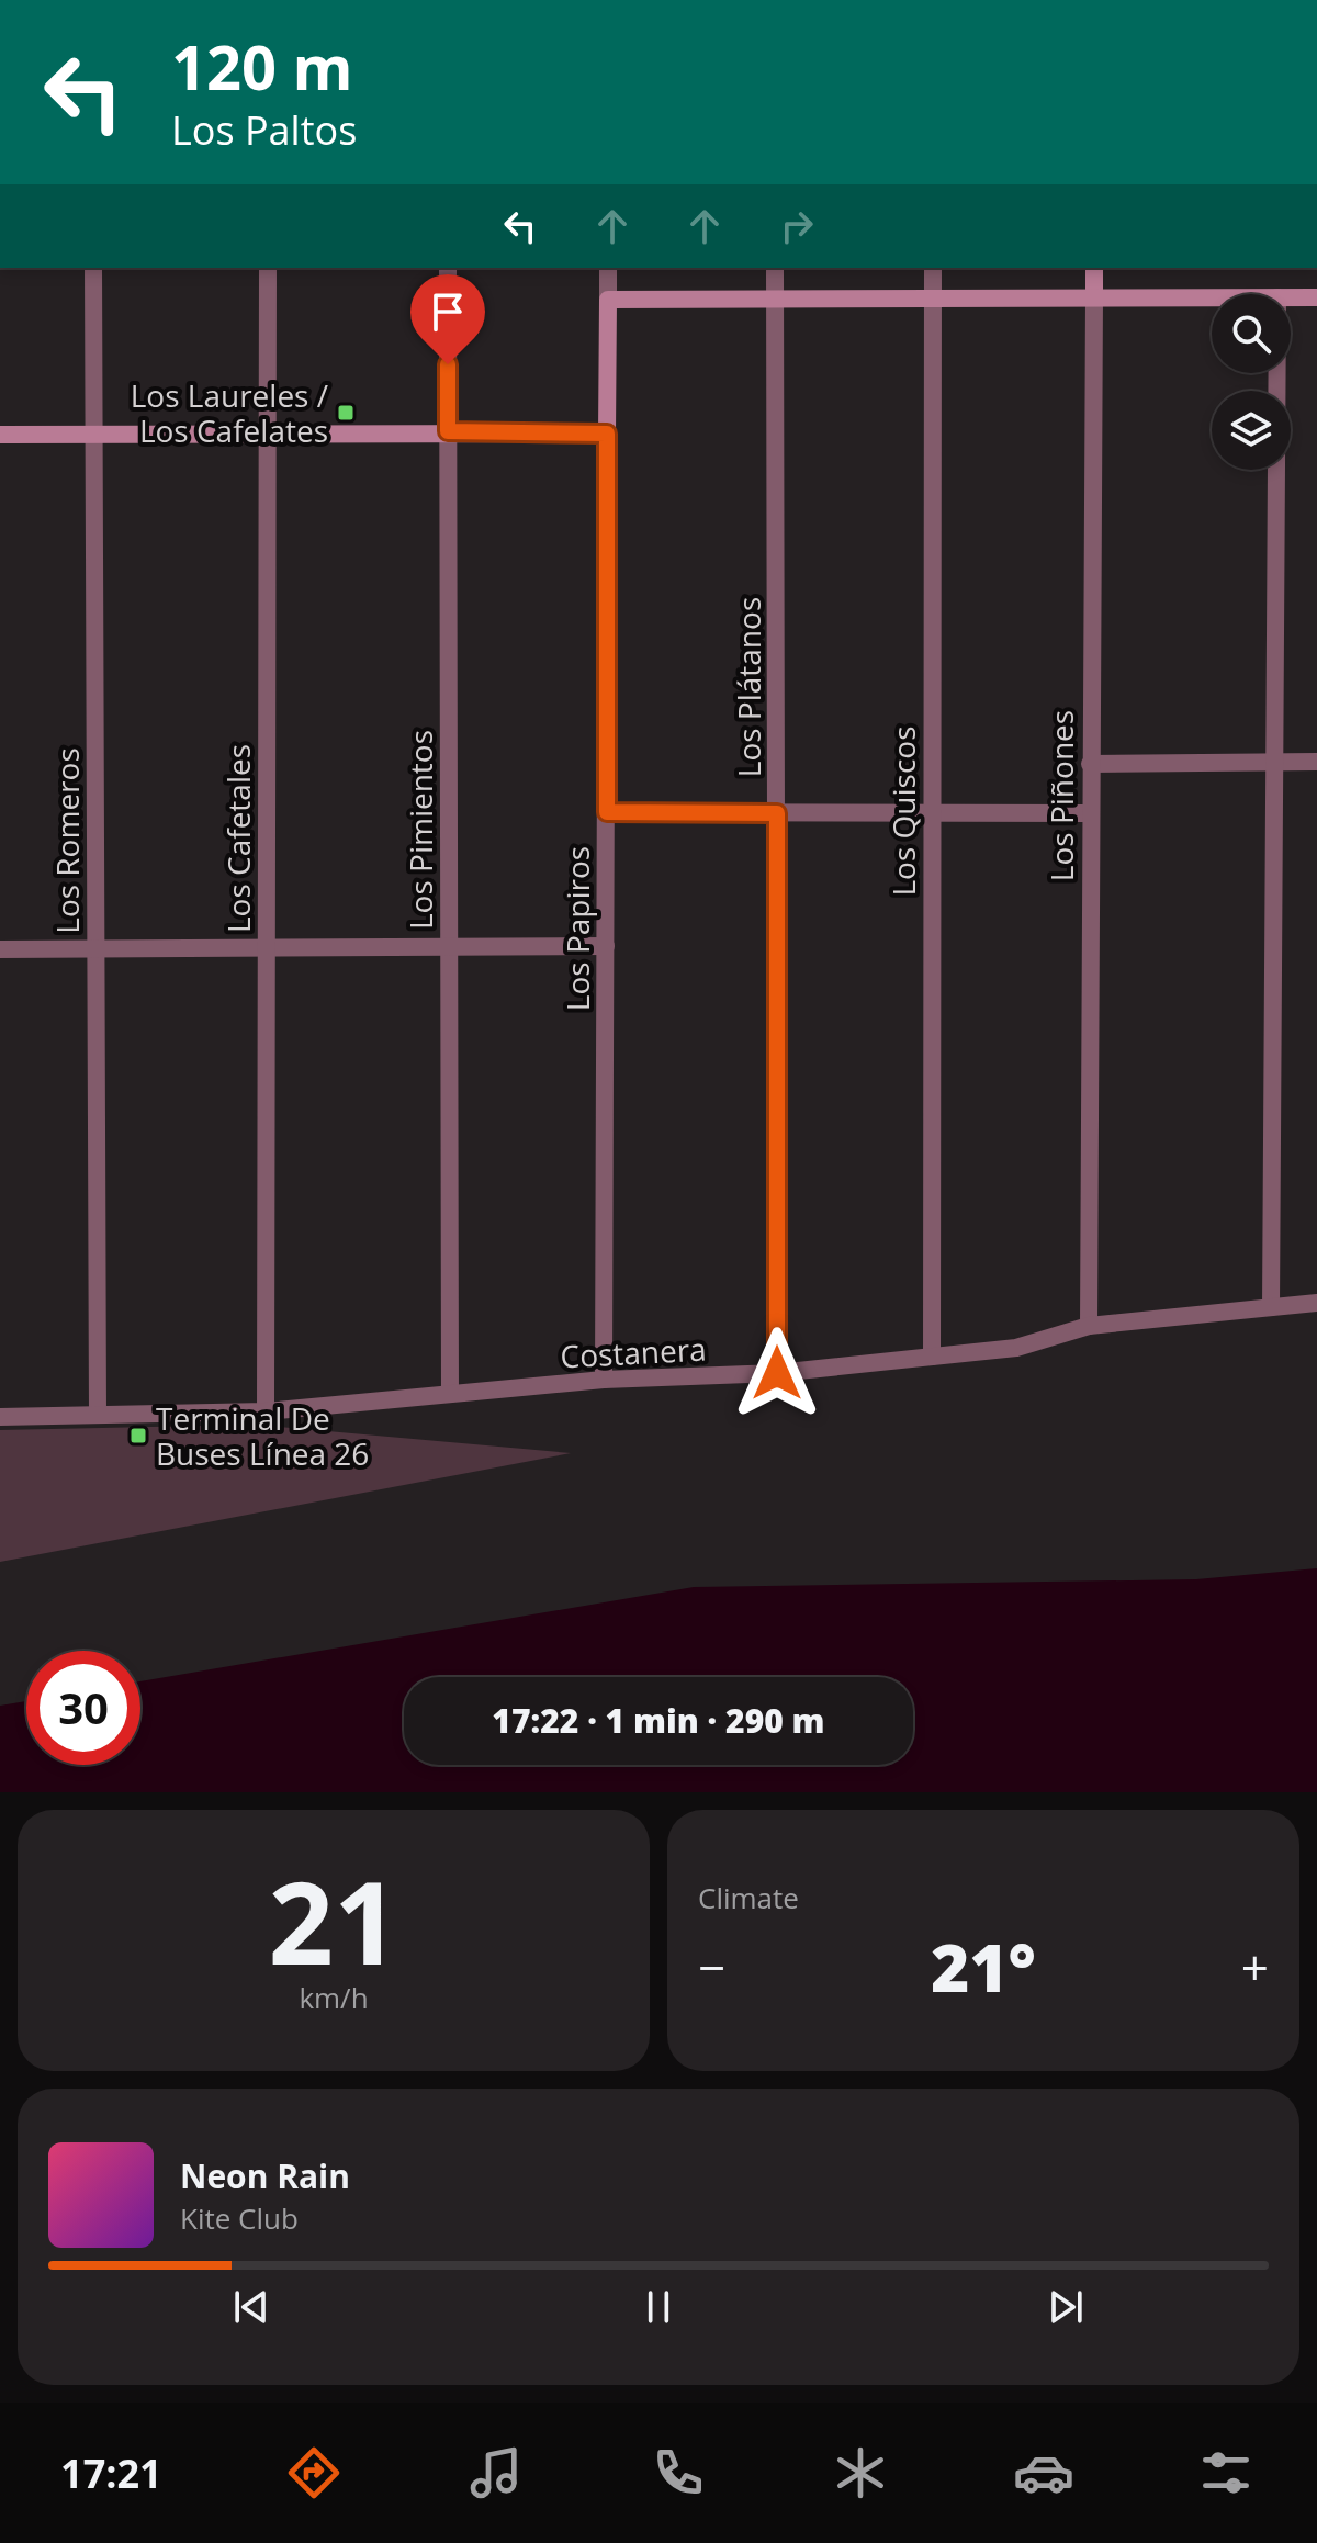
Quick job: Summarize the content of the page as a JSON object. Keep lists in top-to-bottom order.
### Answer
{
  "streets": {
    "street": [
      "Los Plátanos",
      "Los Piñones",
      "Los Quiscos",
      "Los Pimientos",
      "Los Cafetales",
      "Los Romeros",
      "Los Papiros",
      "Costanera"
    ]
  },
  "crossings": [
    ["Los Plátanos", "Costanera"],
    ["Los Piñones", "Costanera"],
    ["Los Quiscos", "Costanera"],
    ["Los Pimientos", "Costanera"],
    ["Los Cafetales", "Costanera"],
    ["Los Romeros", "Costanera"],
    ["Los Papiros", "Costanera"]
  ],
  "places": {
    "transit": ["Los Laureles / Los Cafelates", "Terminal De Buses Línea 26"]
  },
  "page": {
    "turn": ["120 m", "Los Paltos"],
    "limit": "30",
    "trip": "17:22 · 1 min · 290 m",
    "tile": [
      ["21", "km/h"],
      "Climate"
    ],
    "heat": ["−", "21°", "+"],
    "song": ["Neon Rain", "Kite Club"],
    "tabs": "17:21"
  }
}
